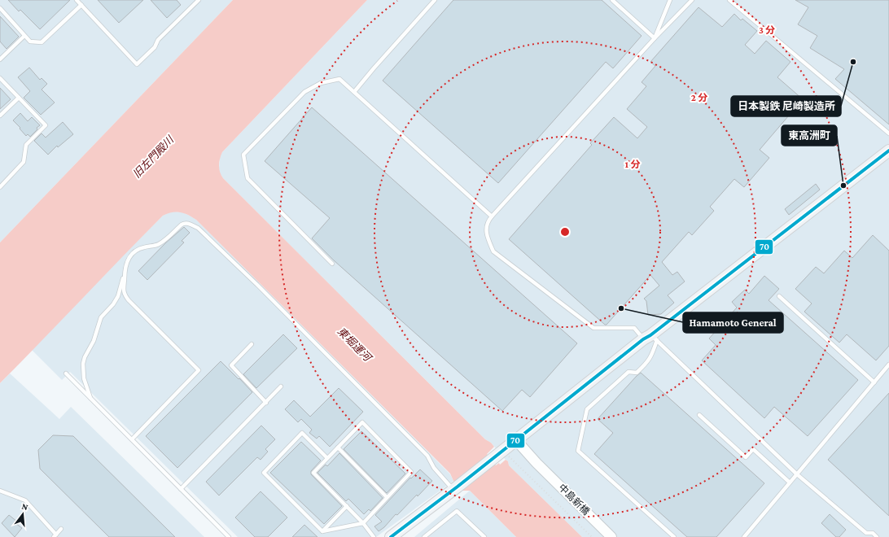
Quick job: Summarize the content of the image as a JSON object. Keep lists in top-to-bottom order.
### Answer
{
  "streets": {
    "street": ["中島新橋"]
  },
  "water": ["旧左門殿川", "東堀運河"],
  "places": ["日本製鉄 尼崎製造所", "東高洲町", "Hamamoto General"],
  "lines": ["transit line 70"],
  "north": "top",
  "rings": ["3 分", "2 分", "1 分"]
}
